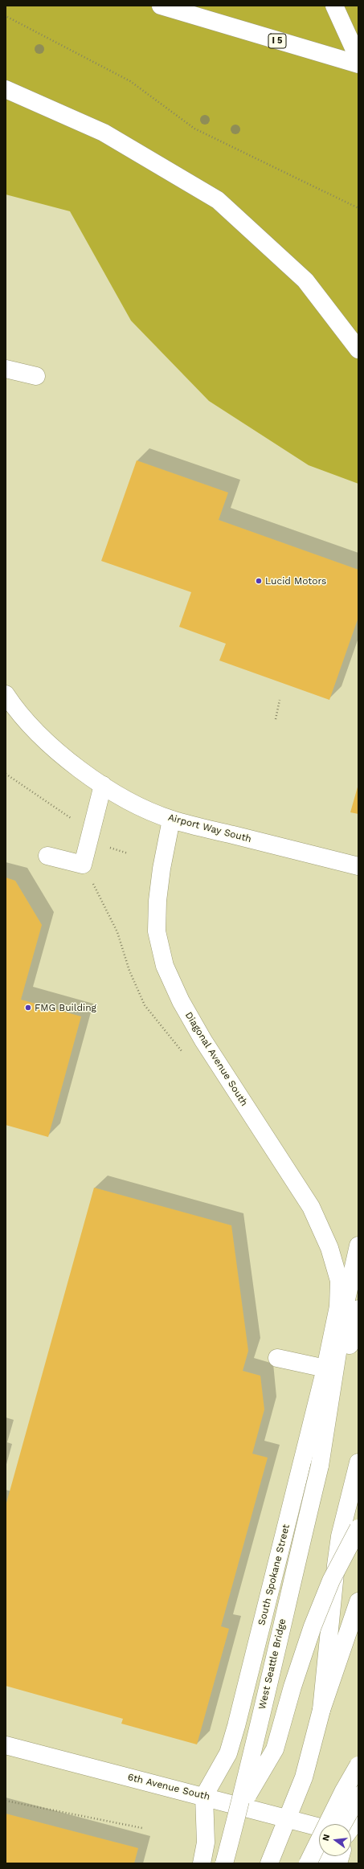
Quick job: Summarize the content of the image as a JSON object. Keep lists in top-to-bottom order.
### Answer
{
  "streets": {
    "main road": [
      "I 5",
      "Airport Way South",
      "Diagonal Avenue South",
      "South Spokane Street",
      "West Seattle Bridge",
      "6th Avenue South"
    ]
  },
  "crossings": [
    ["Airport Way South", "Diagonal Avenue South"],
    ["Diagonal Avenue South", "South Spokane Street"],
    ["South Spokane Street", "6th Avenue South"]
  ],
  "places": ["Lucid Motors", "FMG Building"],
  "north": "left"
}
